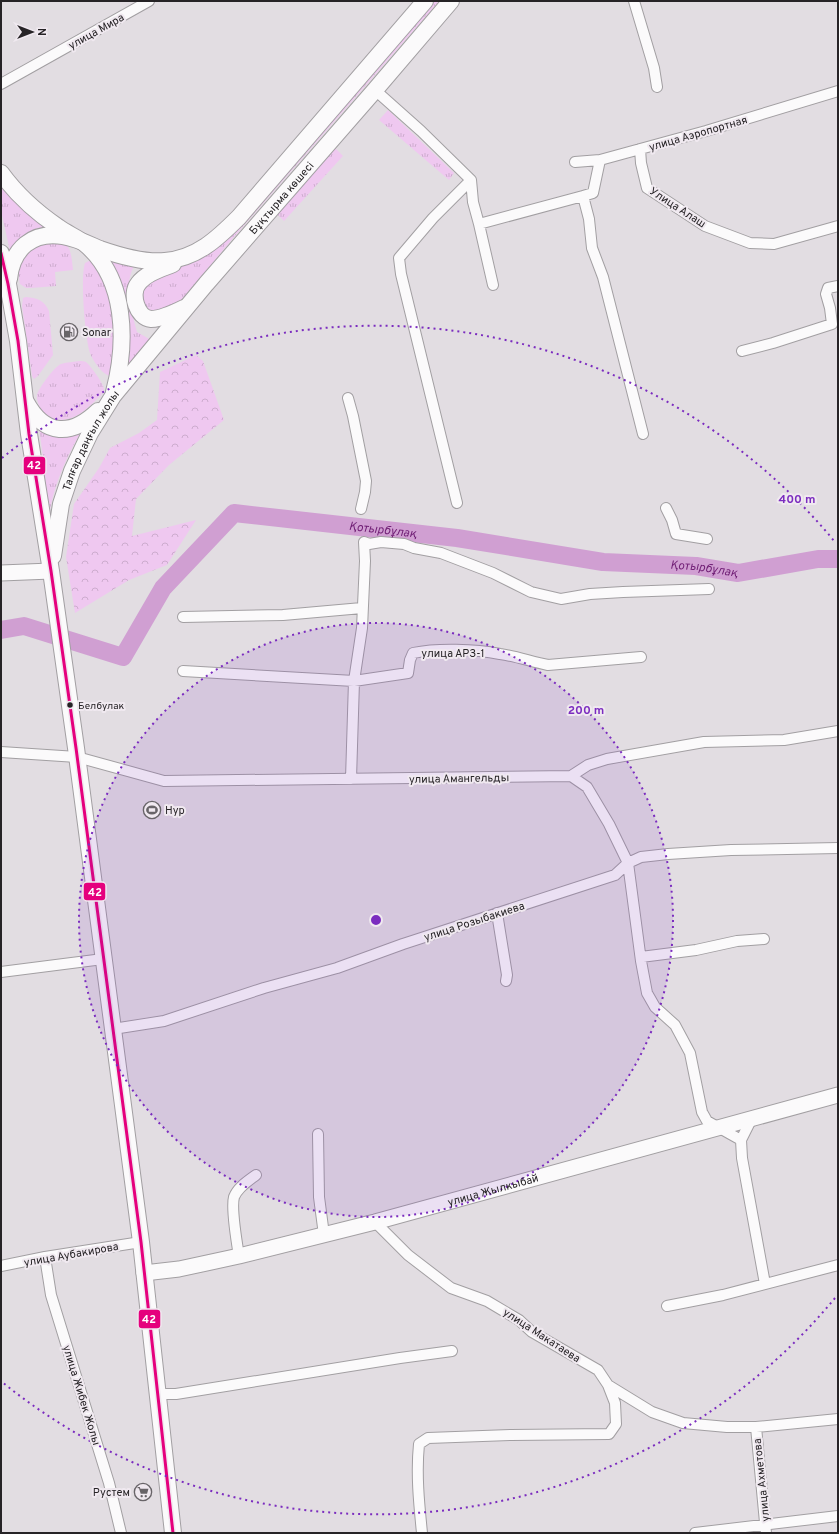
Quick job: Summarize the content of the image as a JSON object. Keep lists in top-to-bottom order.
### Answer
{
  "streets": {
    "main road": ["Бұқтырма көшесі", "Талғар даңғыл жолы"],
    "street": [
      "улица Мира",
      "улица Аэропортная",
      "Улица Алаш",
      "улица АРЗ-1",
      "улица Амангельды",
      "улица Розыбакиева",
      "улица Жылкыбай",
      "улица Аубакирова",
      "улица Макатаева",
      "улица Жибек Жолы",
      "улица Ахметова"
    ]
  },
  "crossings": [
    ["улица Аэропортная", "Улица Алаш"],
    ["Бұқтырма көшесі", "Талғар даңғыл жолы"],
    ["Талғар даңғыл жолы", "улица Амангельды"],
    ["Талғар даңғыл жолы", "улица Розыбакиева"],
    ["Талғар даңғыл жолы", "улица Жылкыбай"],
    ["Талғар даңғыл жолы", "улица Аубакирова"],
    ["улица Жылкыбай", "улица Макатаева"],
    ["улица Аубакирова", "улица Жибек Жолы"],
    ["улица Макатаева", "улица Ахметова"]
  ],
  "water": ["Қотырбұлақ"],
  "places": {
    "fuel station": ["Sonar"],
    "other": ["Белбулак"],
    "sports": ["Нур"],
    "supermarket": ["Рустем"]
  },
  "lines": ["transit line 42"],
  "north": "right",
  "rings": ["400 m", "200 m"]
}
